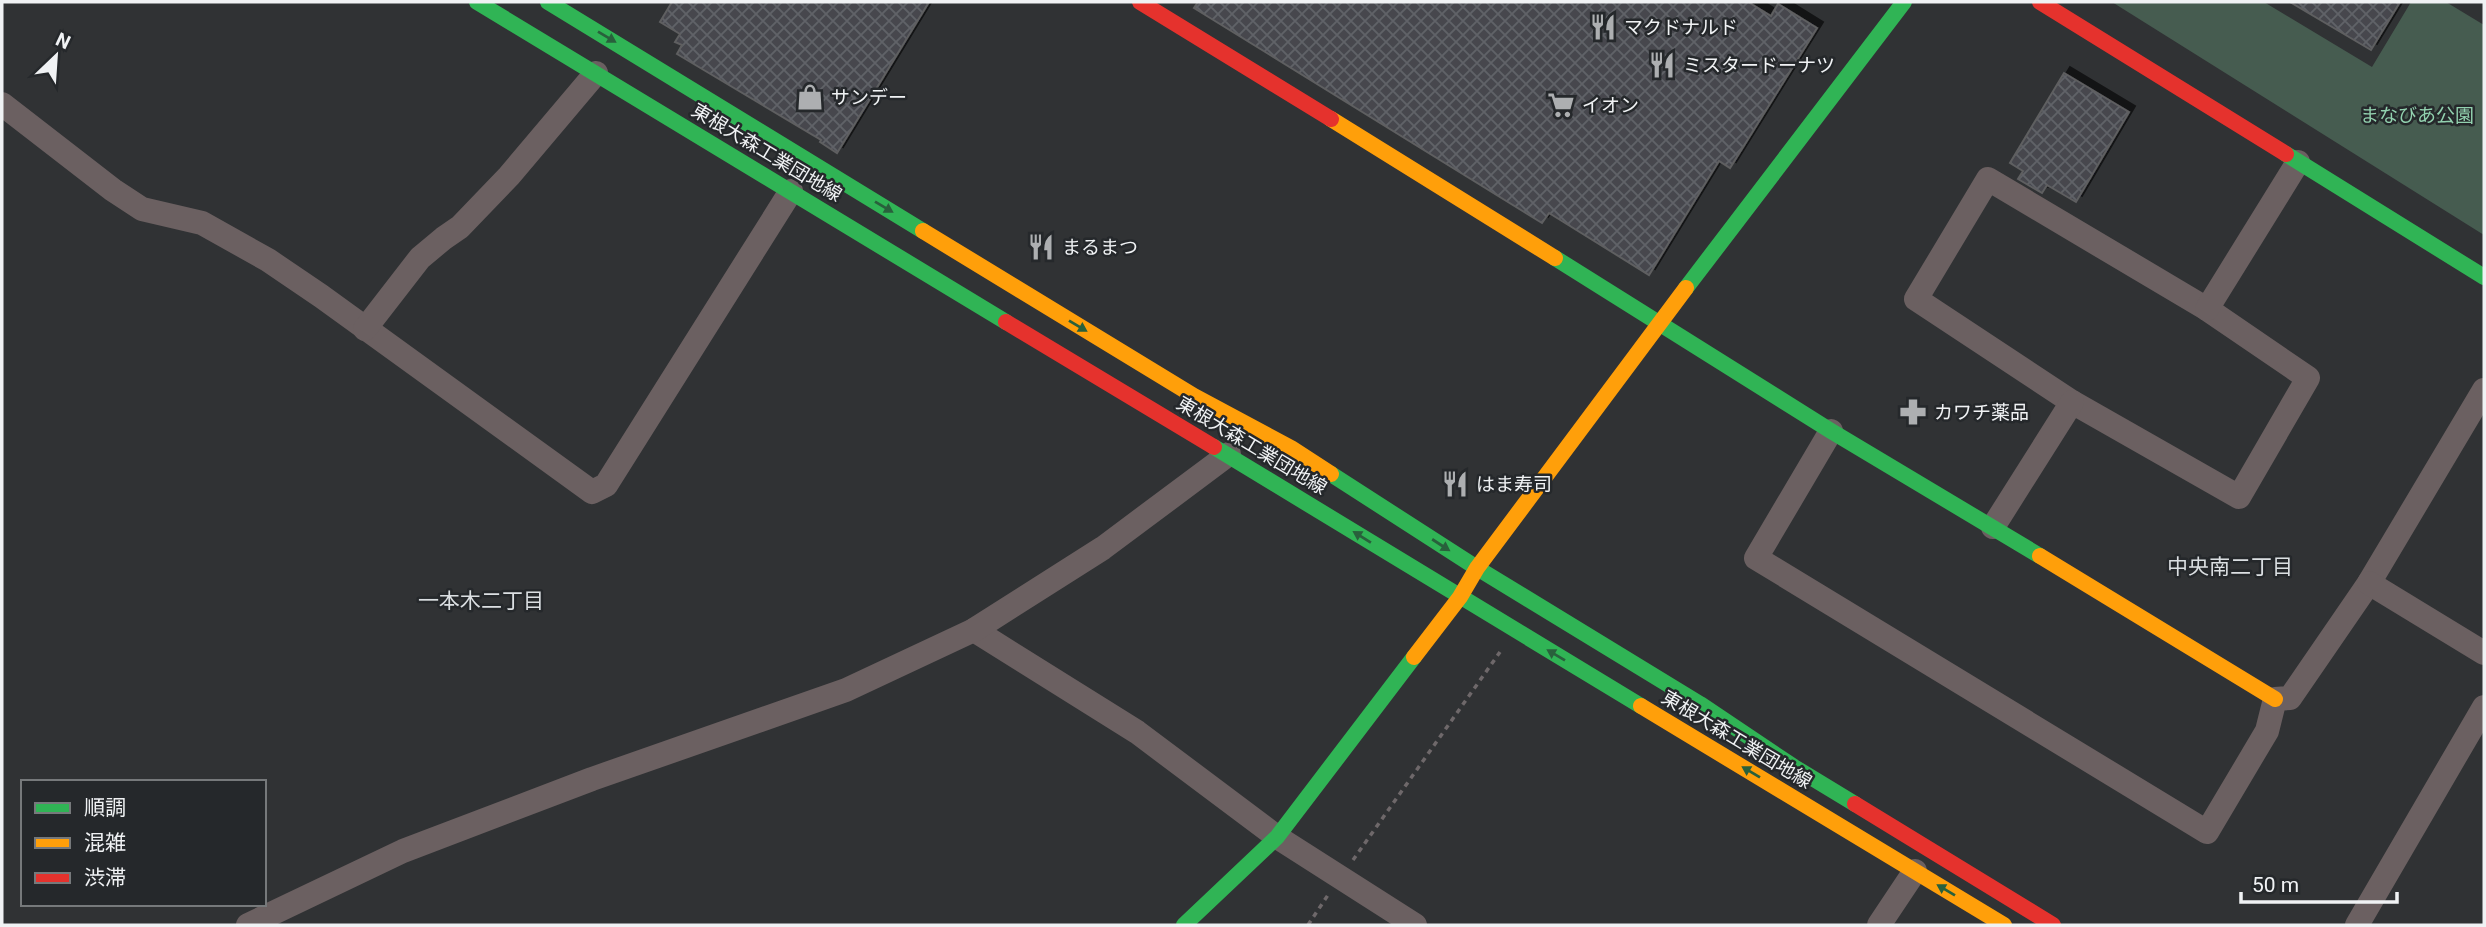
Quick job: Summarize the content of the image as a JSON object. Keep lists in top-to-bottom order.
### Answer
{
  "streets": {
    "main road": ["東根大森工業団地線"]
  },
  "districts": ["中央南二丁目", "一本木二丁目"],
  "parks": ["まなびあ公園"],
  "places": {
    "restaurant": [
      "マクドナルド",
      "ミスタードーナツ",
      "まるまつ",
      "はま寿司"
    ],
    "shop": ["サンデー"],
    "supermarket": ["イオン"],
    "pharmacy": ["カワチ薬品"]
  },
  "legend": ["順調", "混雑", "渋滞"],
  "scale_bar": "50 m",
  "north": "top right"
}
